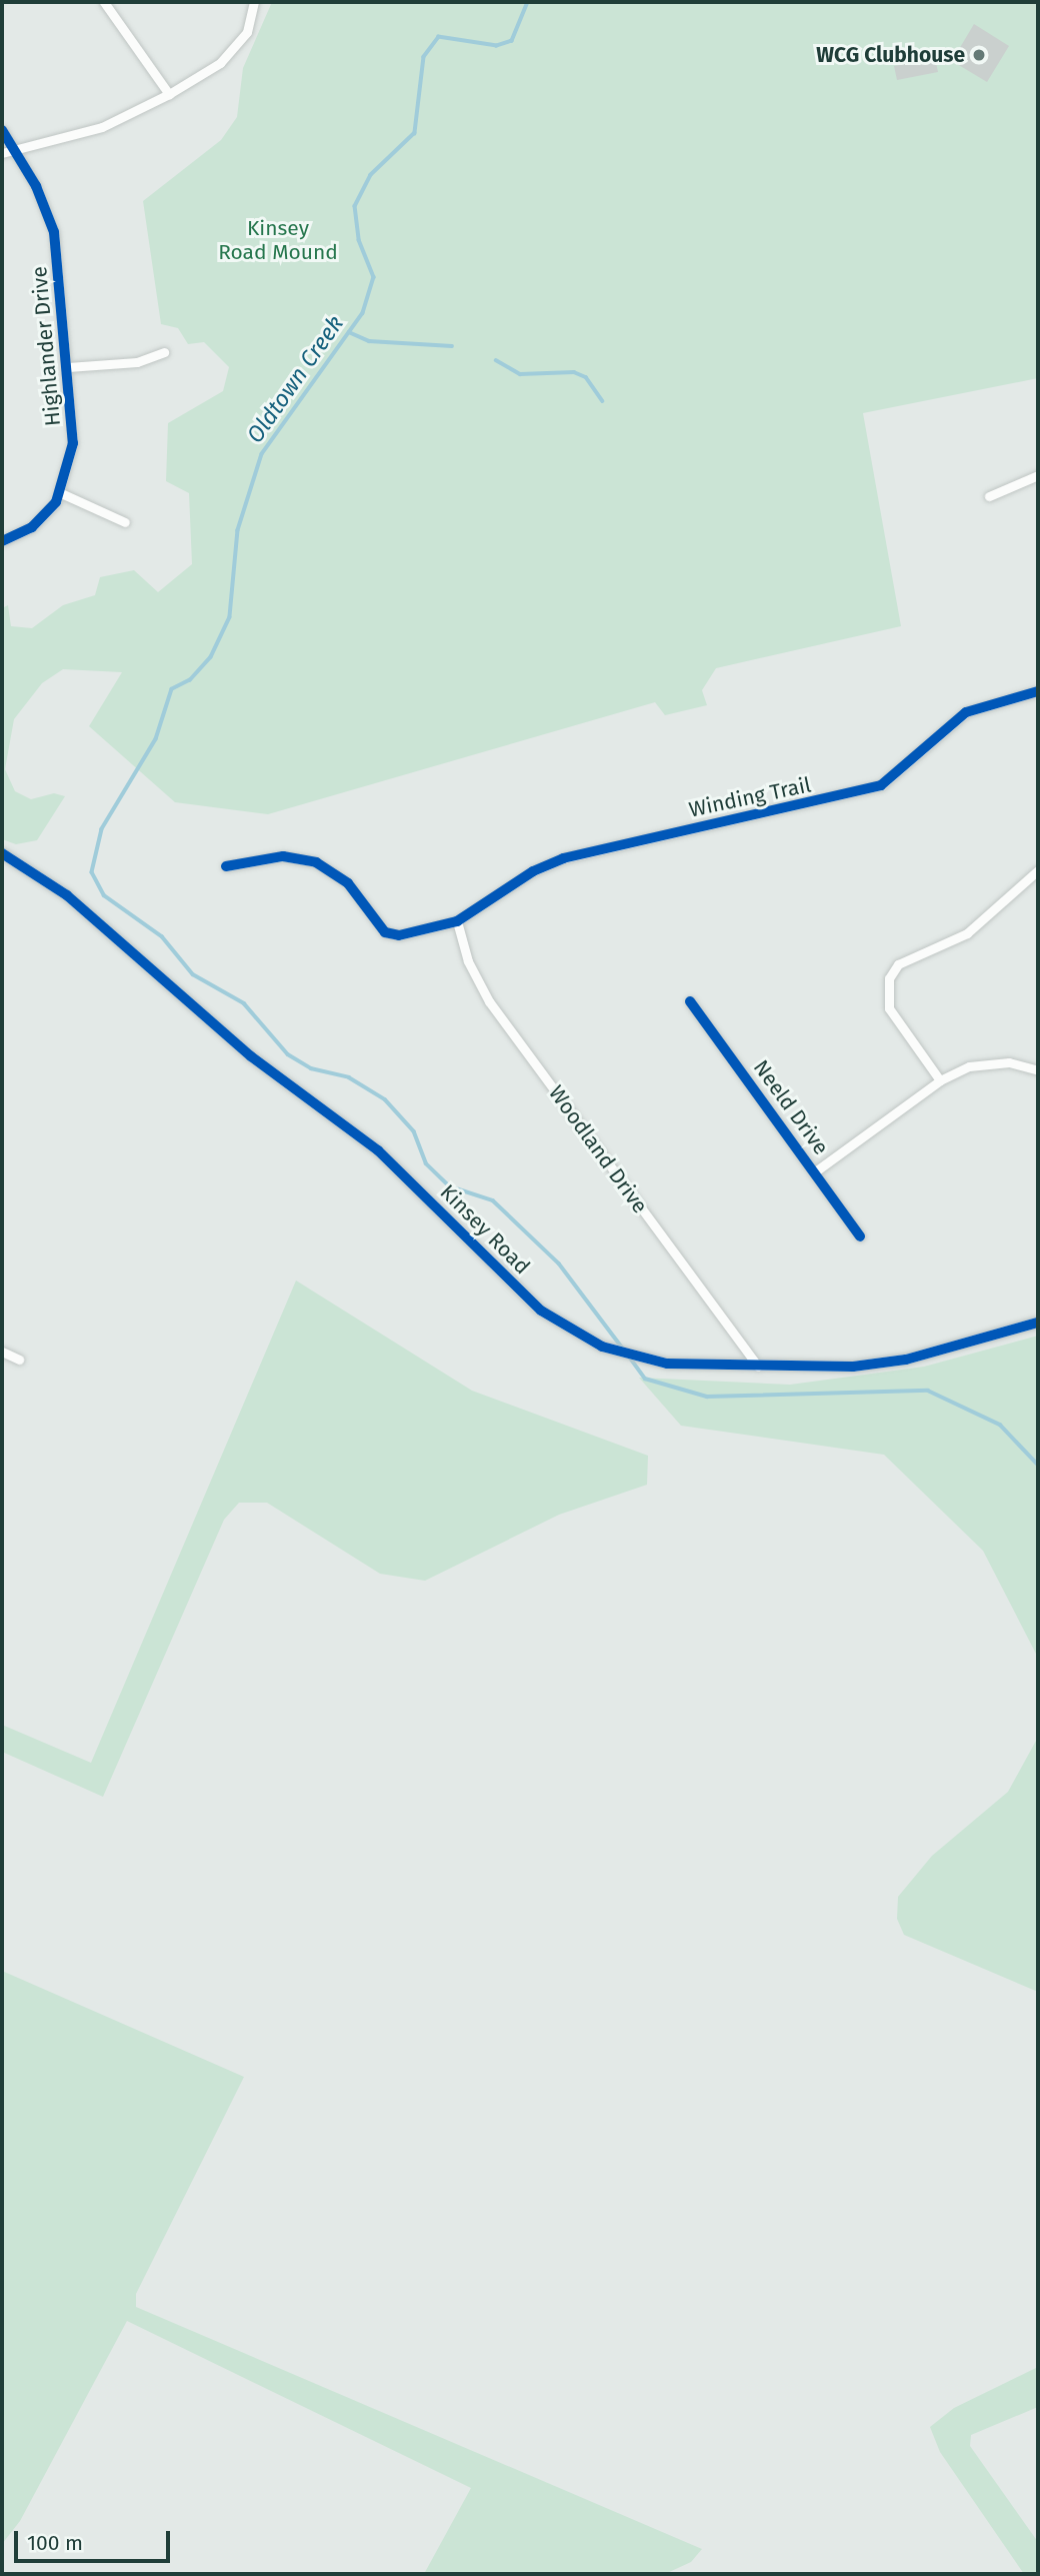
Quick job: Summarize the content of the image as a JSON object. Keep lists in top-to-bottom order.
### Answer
{
  "streets": {
    "street": [
      "Highlander Drive",
      "Winding Trail",
      "Neeld Drive",
      "Woodland Drive",
      "Kinsey Road"
    ]
  },
  "crossings": [
    ["Winding Trail", "Woodland Drive"],
    ["Woodland Drive", "Kinsey Road"]
  ],
  "water": ["Oldtown Creek"],
  "parks": ["Kinsey Road Mound"],
  "places": ["WCG Clubhouse"],
  "scale_bar": "100 m"
}
